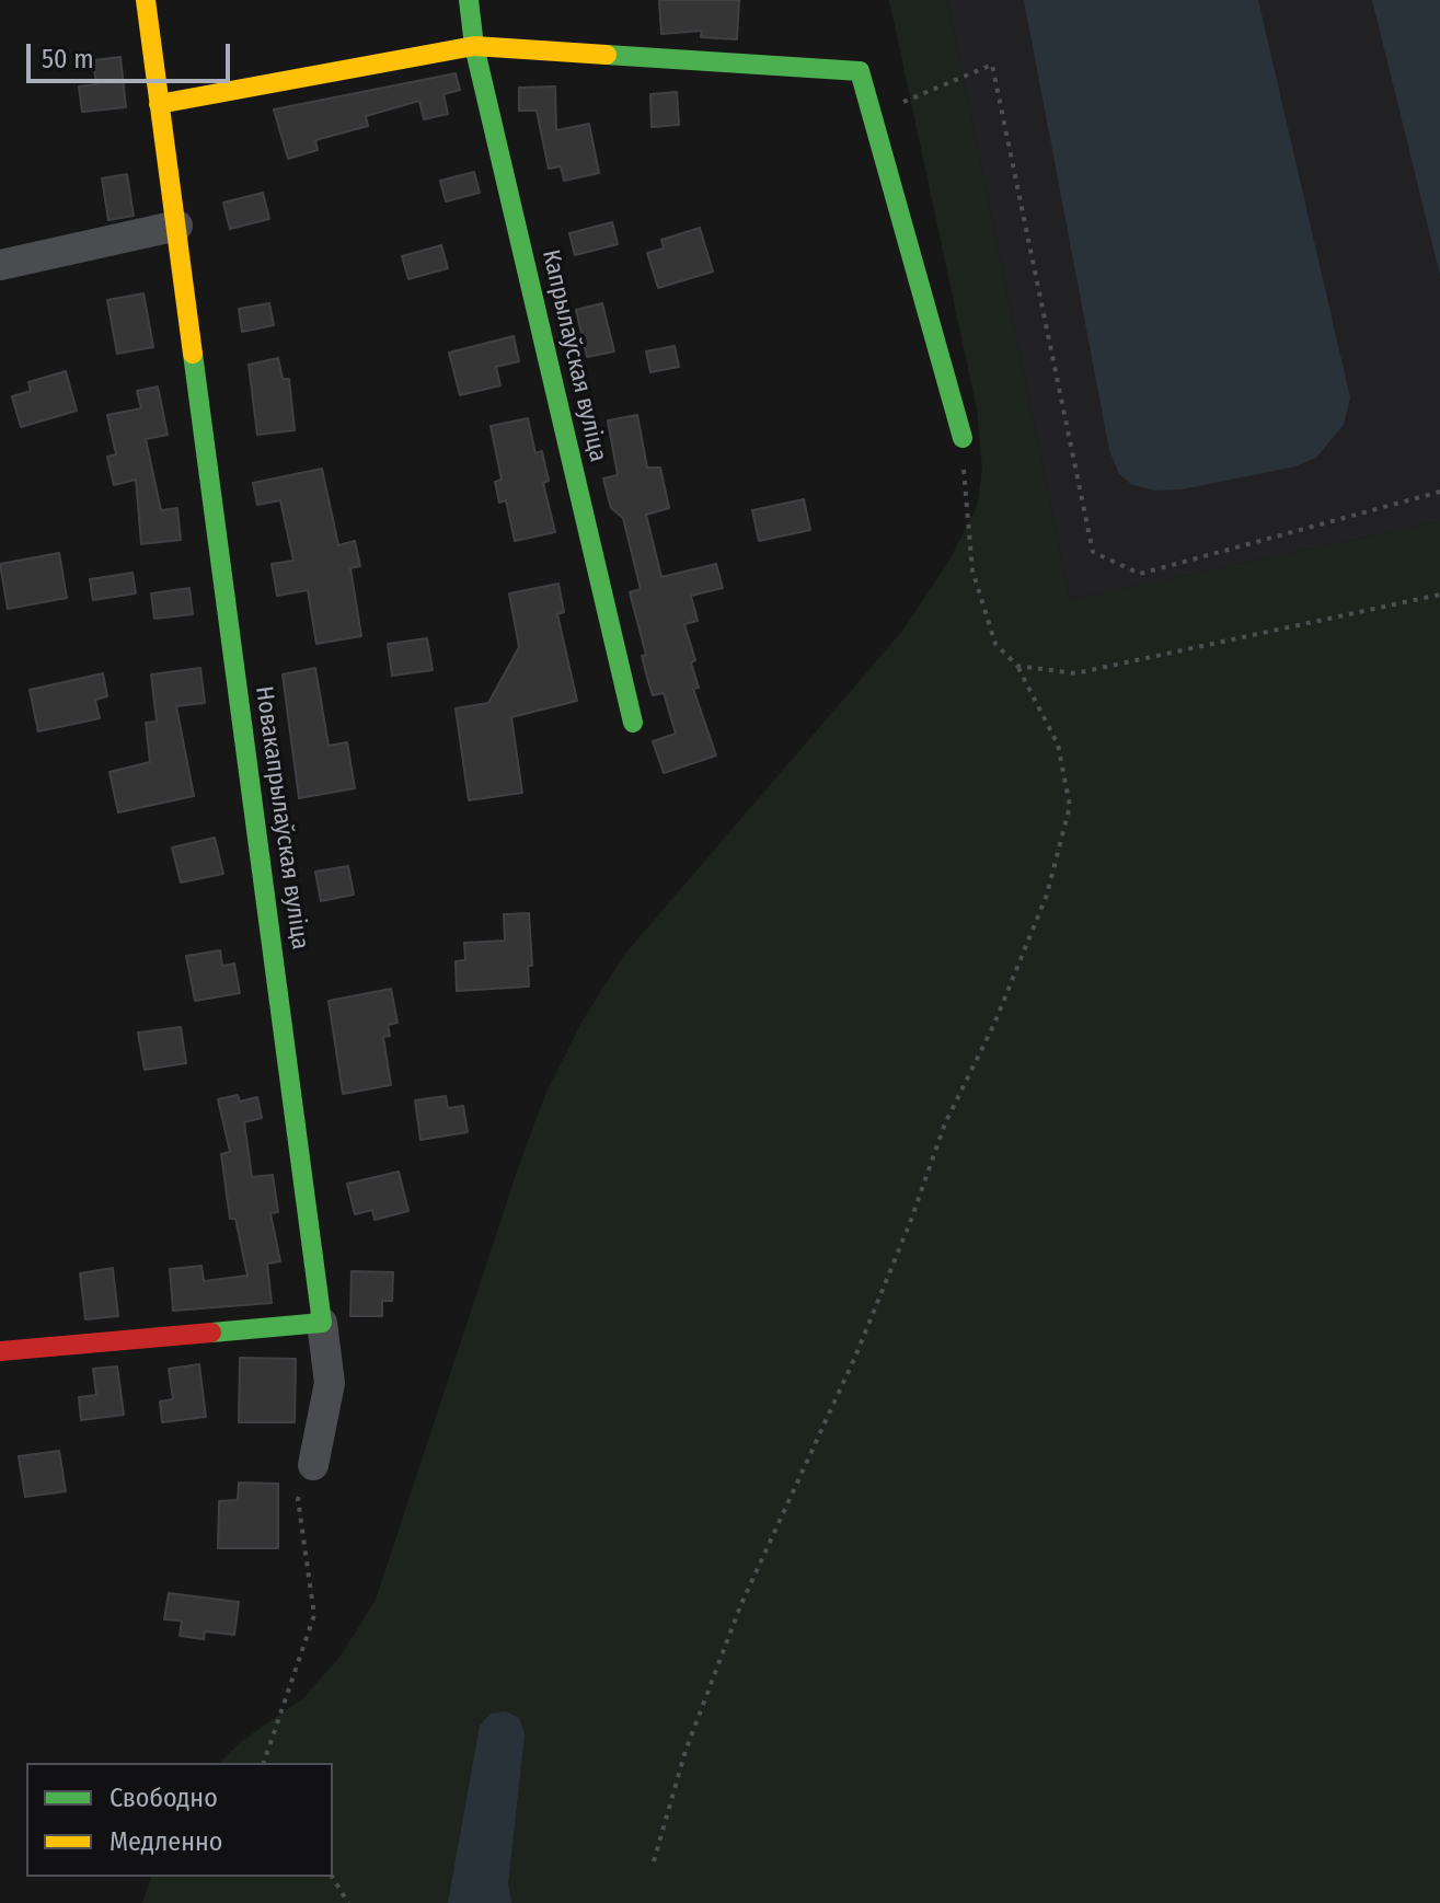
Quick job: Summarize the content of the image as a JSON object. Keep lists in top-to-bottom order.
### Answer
{
  "streets": {
    "street": ["Капрылаўская вуліца", "Новакапрылаўская вуліца"]
  },
  "legend": ["Свободно", "Медленно"],
  "scale_bar": "50 m"
}
